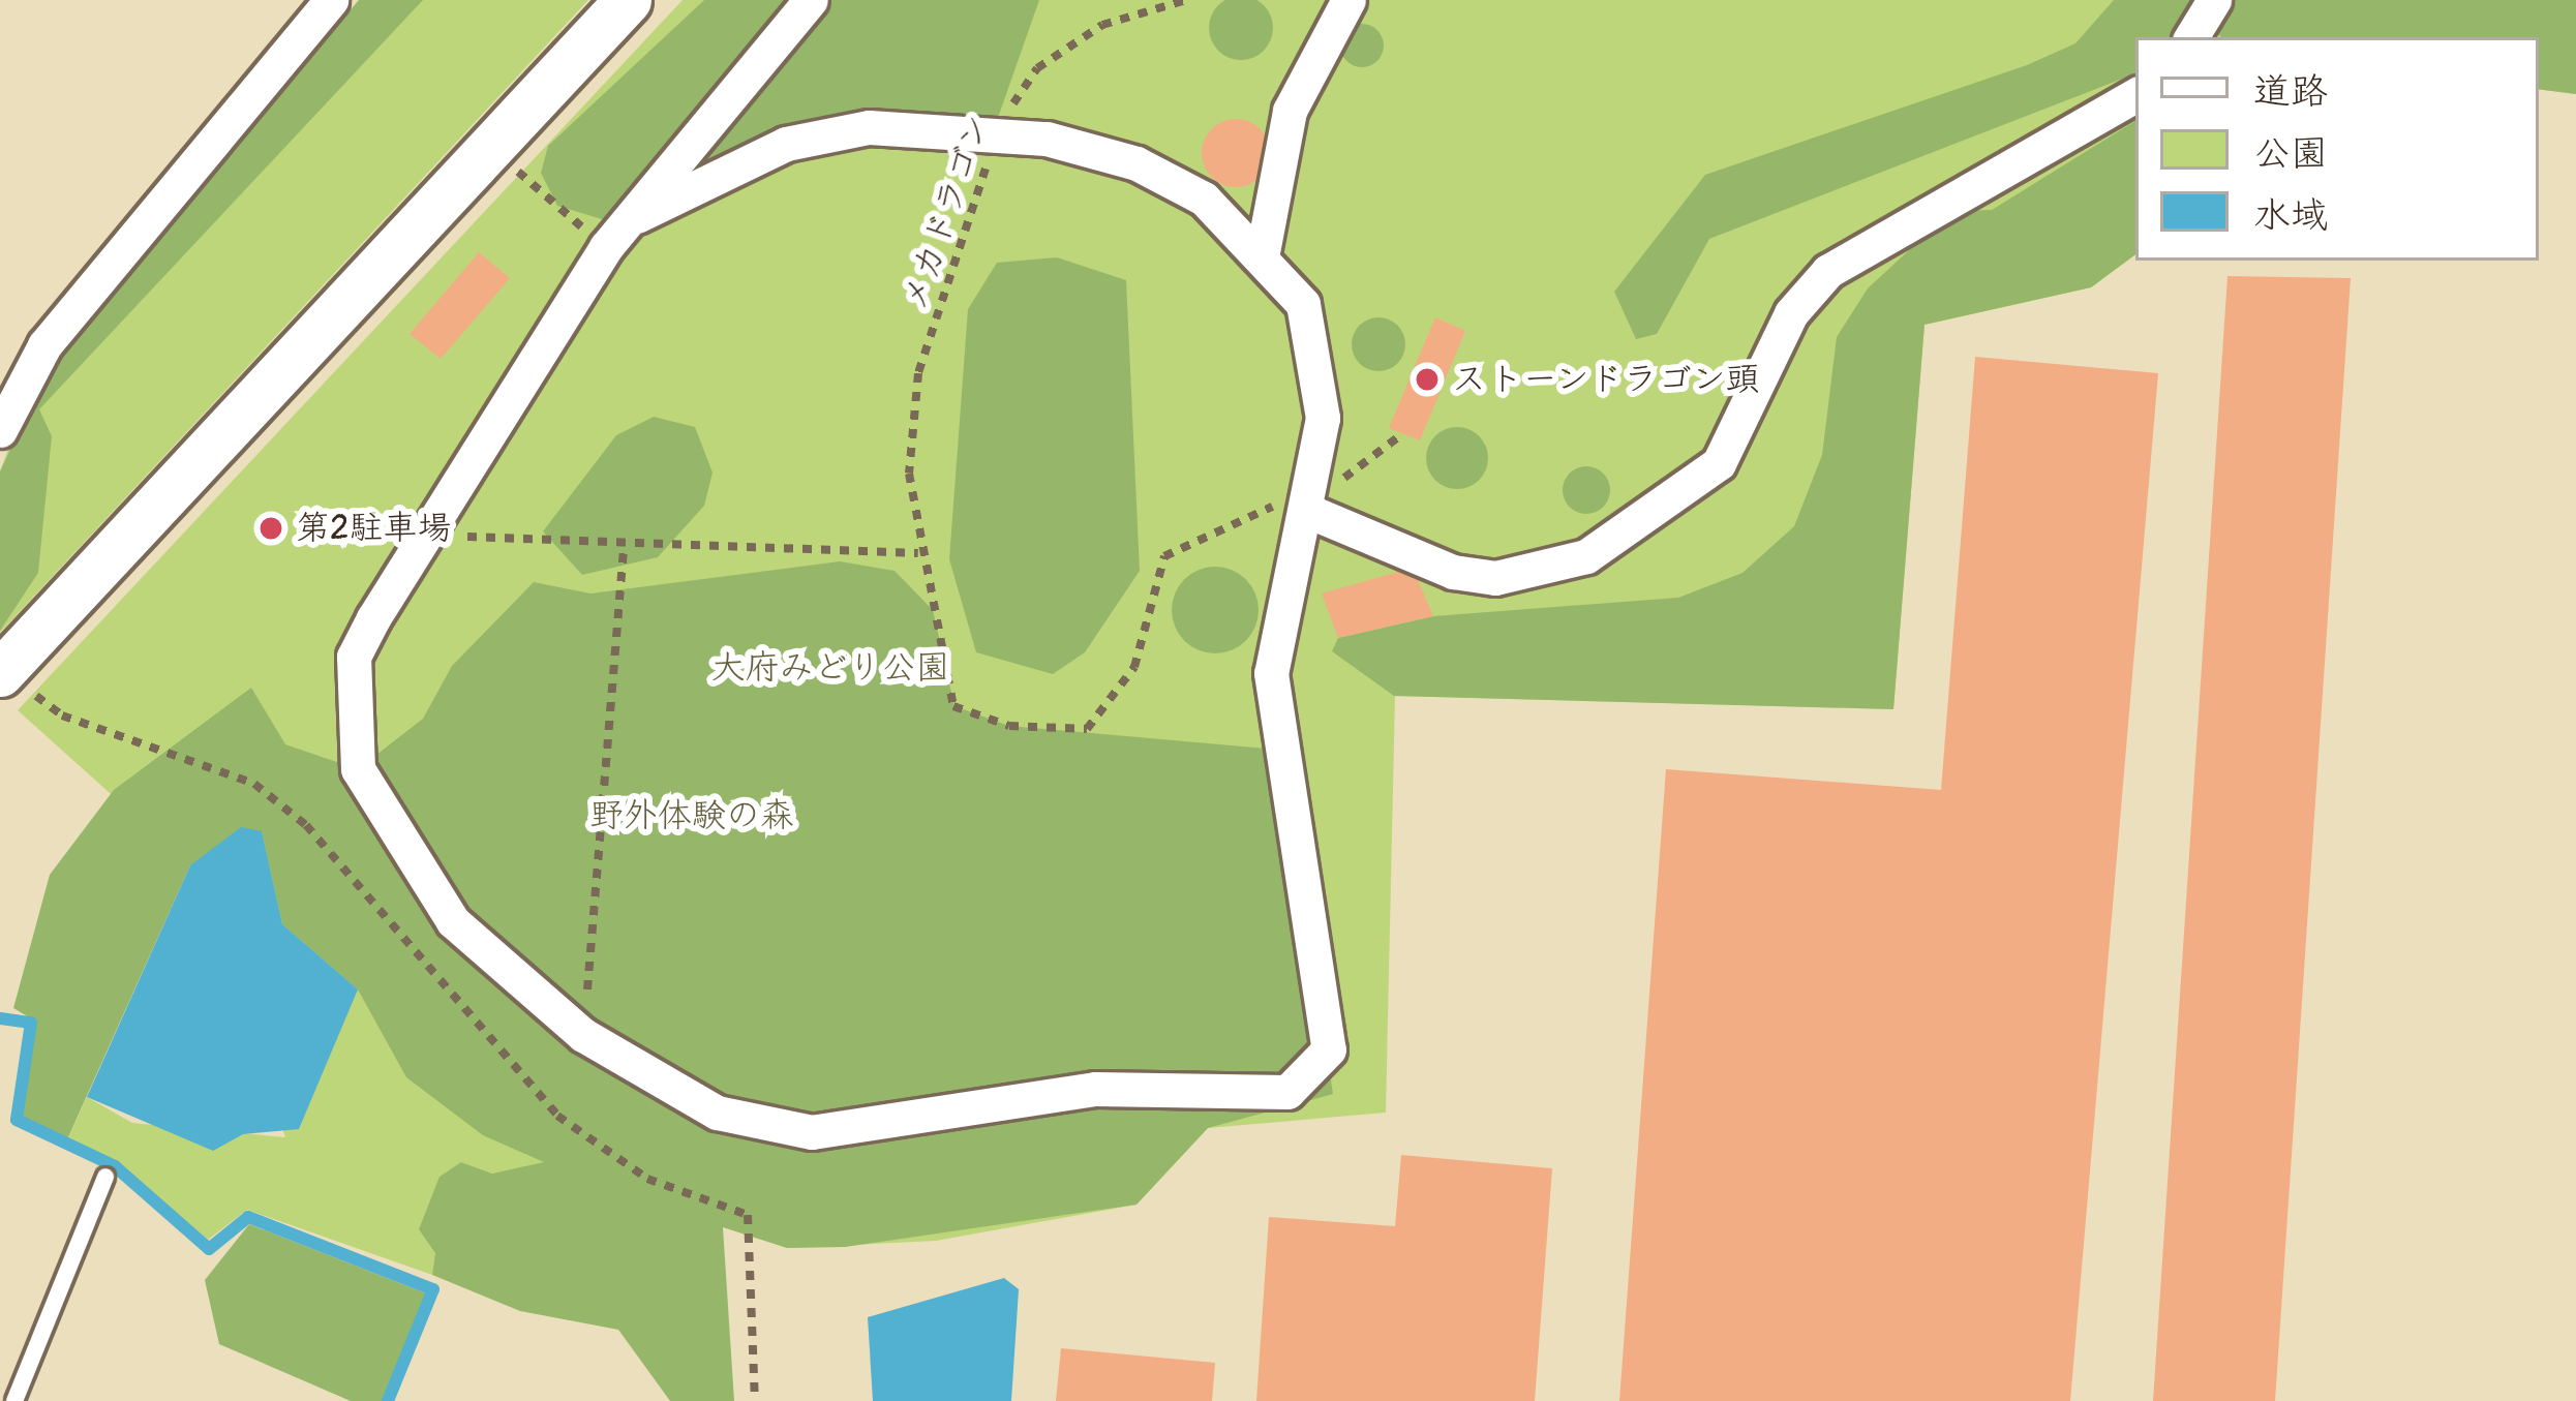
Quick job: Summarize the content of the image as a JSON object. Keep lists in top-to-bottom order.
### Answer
{
  "streets": {
    "path": ["メカドラゴン"]
  },
  "parks": ["大府みどり公園", "野外体験の森"],
  "places": ["ストーンドラゴン頭", "第2駐車場"],
  "legend": ["道路", "公園", "水域"]
}
